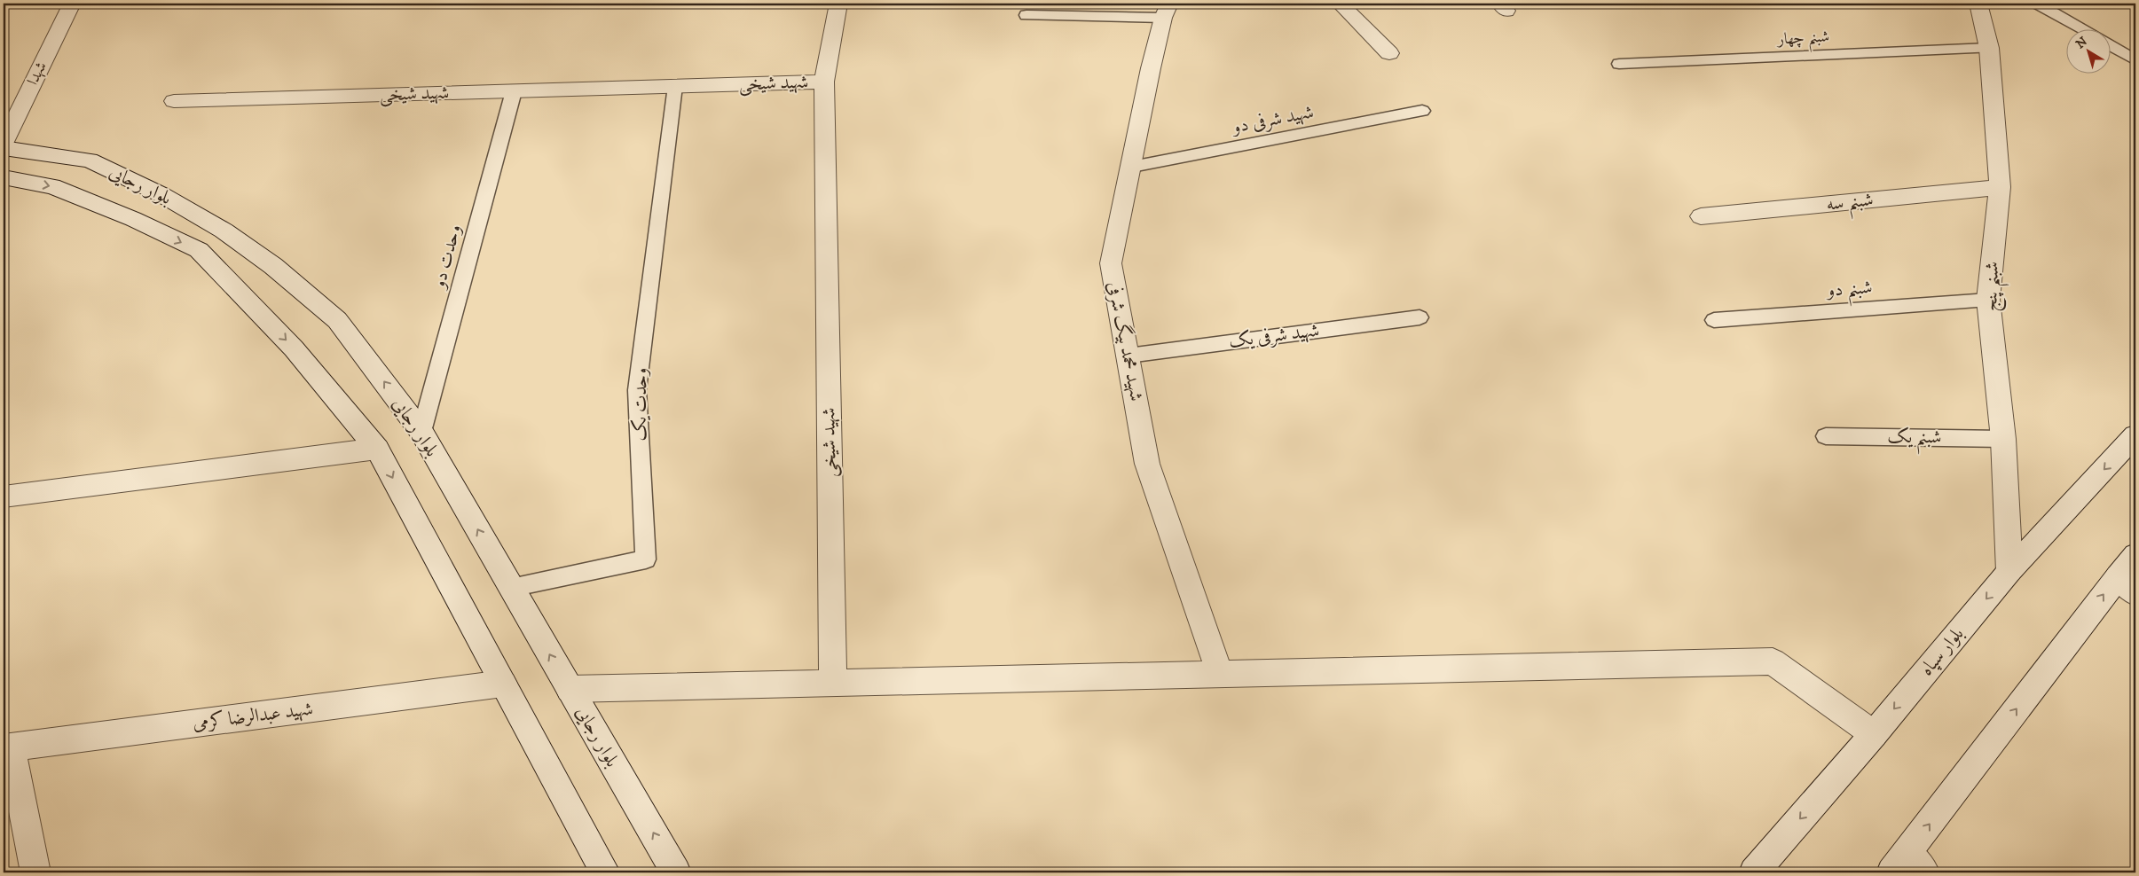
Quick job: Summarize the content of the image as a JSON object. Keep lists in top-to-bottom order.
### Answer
{
  "streets": {
    "street": [
      "شهدا",
      "شهید شیخی",
      "بلوار رجایی",
      "شبنم سه",
      "شبنم پنج",
      "شهید محمد بیگ شرفی",
      "بلوار سپاه",
      "شهید عبدالرضا کرمی"
    ],
    "lane": [
      "شبنم چهار",
      "شهید شرفی دو",
      "وحدت دو",
      "شبنم دو",
      "شهید شرفی یک",
      "وحدت یک",
      "شبنم یک"
    ]
  },
  "crossings": [
    ["شبنم چهار", "شبنم پنج"],
    ["شهید شیخی", "وحدت دو"],
    ["شهید شیخی", "وحدت یک"],
    ["شهید شرفی دو", "شهید محمد بیگ شرفی"],
    ["بلوار رجایی", "وحدت دو"],
    ["بلوار رجایی", "وحدت یک"],
    ["بلوار رجایی", "شهید عبدالرضا کرمی"],
    ["شبنم سه", "شبنم پنج"],
    ["شبنم پنج", "شبنم دو"],
    ["شبنم پنج", "شبنم یک"],
    ["شبنم پنج", "بلوار سپاه"],
    ["شهید شرفی یک", "شهید محمد بیگ شرفی"]
  ],
  "north": "top left"
}
